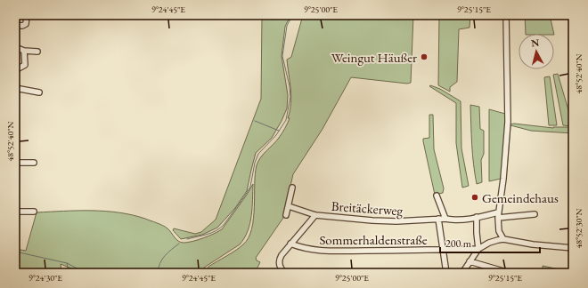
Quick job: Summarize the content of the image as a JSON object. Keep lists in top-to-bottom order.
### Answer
{
  "streets": {
    "street": ["Breitäckerweg", "Sommerhaldenstraße"]
  },
  "places": ["Weingut Häußer", "Gemeindehaus"],
  "scale_bar": "200 m",
  "north": "top",
  "coordinates": [
    "9°24'45\"E",
    "9°25'00\"E",
    "9°25'15\"E",
    "48°52'40\"N",
    "48°52'30\"N",
    "9°24'30\"E"
  ]
}
